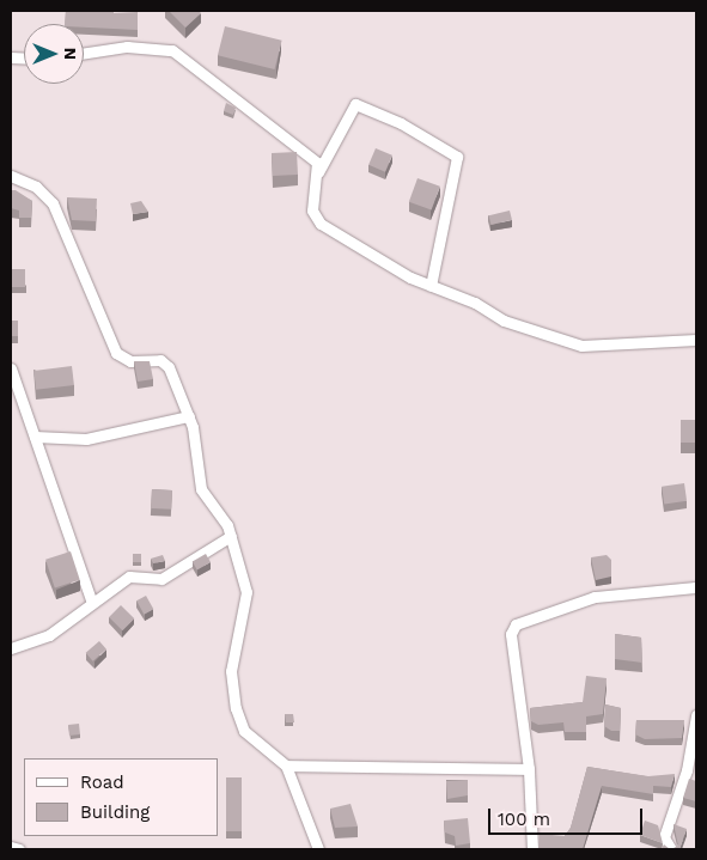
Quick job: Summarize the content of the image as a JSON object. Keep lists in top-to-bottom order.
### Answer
{
  "legend": ["Road", "Building"],
  "scale_bar": "100 m",
  "north": "right"
}
